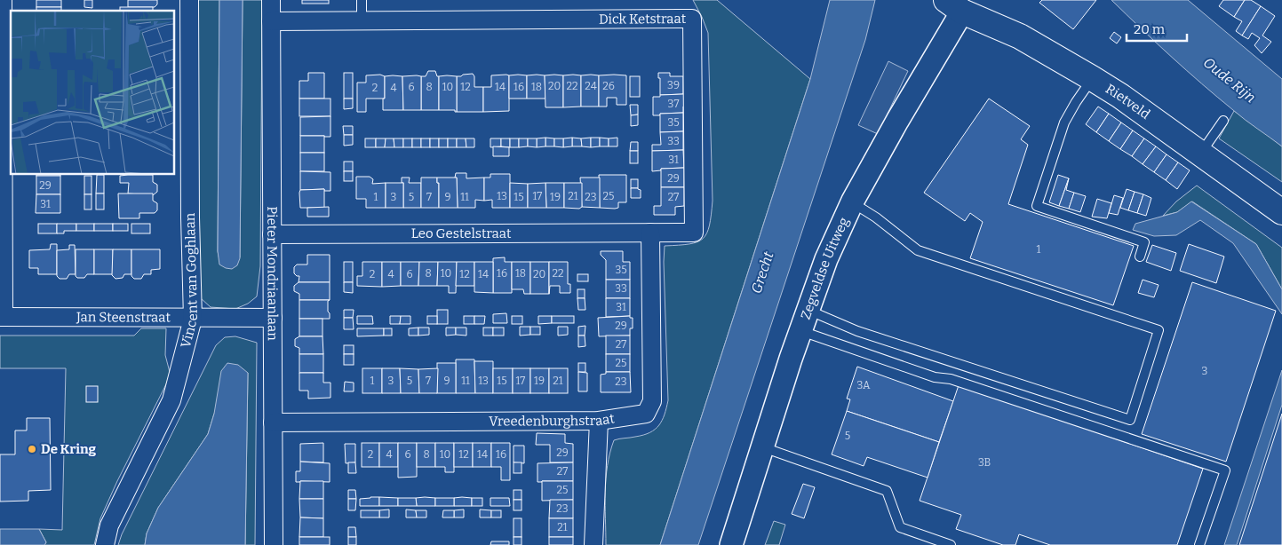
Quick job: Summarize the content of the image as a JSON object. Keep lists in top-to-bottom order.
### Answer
{
  "streets": {
    "main road": ["Rietveld"],
    "street": [
      "Dick Ketstraat",
      "Leo Gestelstraat",
      "Zegveldse Uitweg",
      "Pieter Mondriaanlaan",
      "Vincent van Goghlaan",
      "Jan Steenstraat",
      "Vreedenburghstraat"
    ]
  },
  "crossings": [
    ["Dick Ketstraat", "Leo Gestelstraat"],
    ["Dick Ketstraat", "Pieter Mondriaanlaan"],
    ["Dick Ketstraat", "Vreedenburghstraat"],
    ["Rietveld", "Zegveldse Uitweg"],
    ["Leo Gestelstraat", "Pieter Mondriaanlaan"],
    ["Leo Gestelstraat", "Vreedenburghstraat"],
    ["Pieter Mondriaanlaan", "Jan Steenstraat"],
    ["Pieter Mondriaanlaan", "Vreedenburghstraat"],
    ["Vincent van Goghlaan", "Jan Steenstraat"]
  ],
  "water": ["Oude Rijn", "Grecht"],
  "places": ["De Kring"],
  "house_numbers": [
    "39",
    "20",
    "22",
    "24",
    "26",
    "6",
    "8",
    "10",
    "12",
    "14",
    "16",
    "18",
    "2",
    "4",
    "37",
    "35",
    "33",
    "31",
    "29",
    "29",
    "13",
    "17",
    "21",
    "25",
    "1",
    "3",
    "5",
    "7",
    "9",
    "11",
    "15",
    "19",
    "23",
    "27",
    "31",
    "1",
    "35",
    "8",
    "10",
    "16",
    "18",
    "22",
    "2",
    "4",
    "6",
    "12",
    "14",
    "20",
    "33",
    "31",
    "29",
    "27",
    "25",
    "3",
    "1",
    "3",
    "5",
    "7",
    "9",
    "11",
    "13",
    "15",
    "17",
    "19",
    "21",
    "23",
    "3A",
    "5",
    "29",
    "2",
    "4",
    "6",
    "8",
    "10",
    "12",
    "14",
    "16",
    "3B",
    "27",
    "25",
    "23",
    "21"
  ],
  "scale_bar": "20 m"
}
